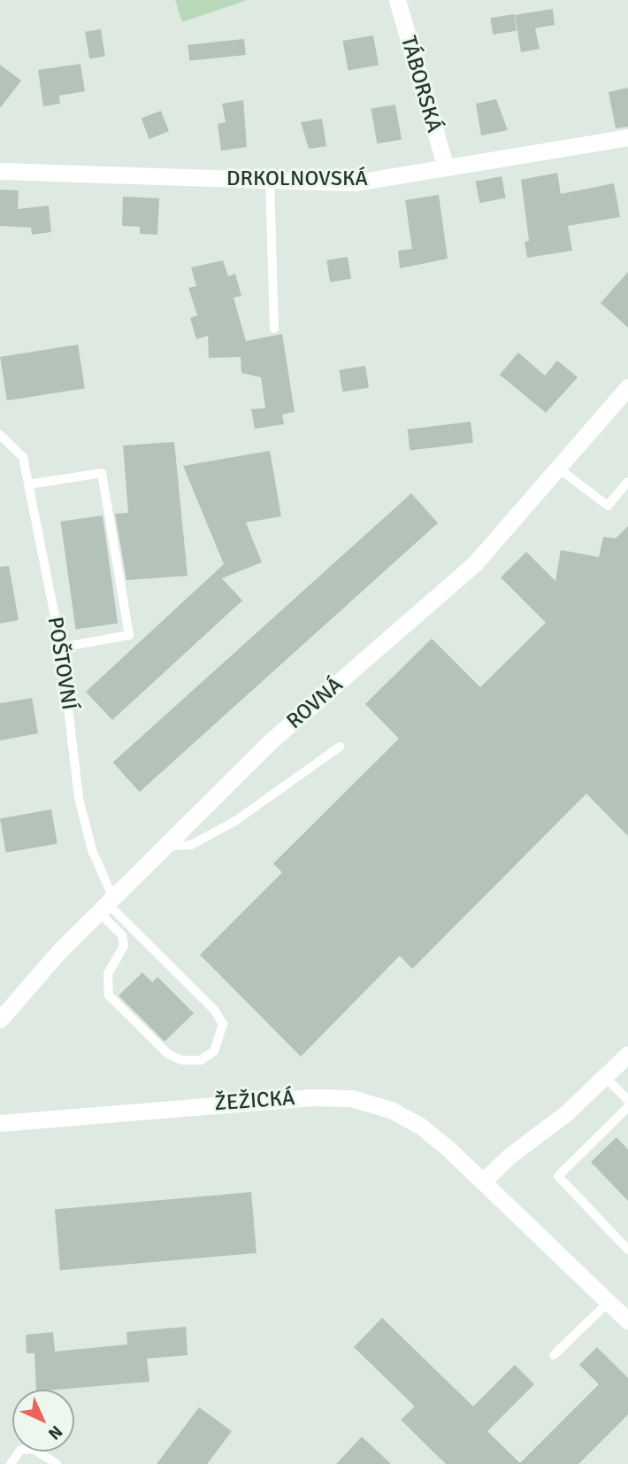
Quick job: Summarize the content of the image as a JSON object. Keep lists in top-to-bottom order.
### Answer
{
  "streets": {
    "street": [
      "TÁBORSKÁ",
      "DRKOLNOVSKÁ",
      "ROVNÁ",
      "ŽEŽICKÁ"
    ],
    "lane": ["POŠTOVNÍ"]
  },
  "crossings": [
    ["TÁBORSKÁ", "DRKOLNOVSKÁ"],
    ["POŠTOVNÍ", "ROVNÁ"]
  ],
  "north": "bottom right"
}
